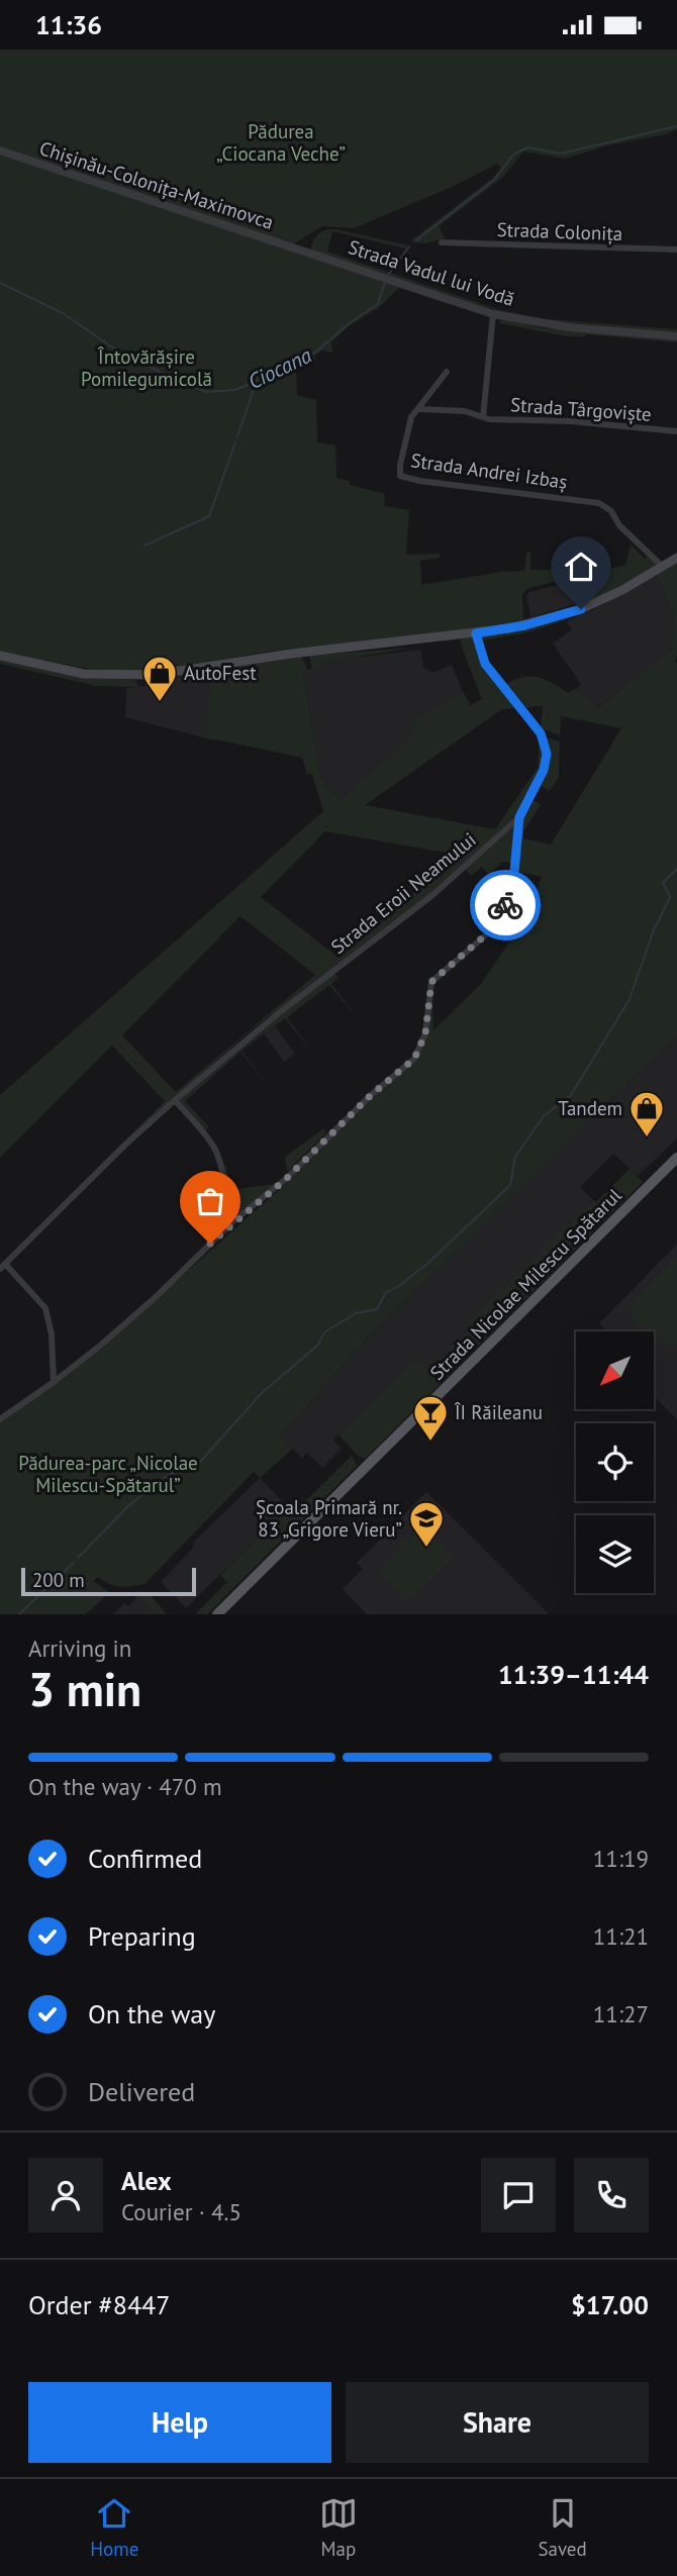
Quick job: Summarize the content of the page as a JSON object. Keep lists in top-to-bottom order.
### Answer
{
  "streets": {
    "main road": ["Strada Nicolae Milescu Spătarul"],
    "street": [
      "Chișinău-Colonița-Maximovca",
      "Strada Colonița",
      "Strada Vadul lui Vodă",
      "Strada Târgoviște",
      "Strada Andrei Izbaș",
      "Strada Eroii Neamului"
    ]
  },
  "crossings": [
    ["Chișinău-Colonița-Maximovca", "Strada Vadul lui Vodă"],
    ["Strada Vadul lui Vodă", "Strada Târgoviște"],
    ["Strada Târgoviște", "Strada Andrei Izbaș"]
  ],
  "water": ["Ciocana"],
  "parks": ["Pădurea „Ciocana Veche”", "Întovărășire Pomilegumicolă", "Pădurea-parc „Nicolae Milescu-Spătarul”"],
  "places": {
    "shop": ["AutoFest", "Tandem"],
    "bar": ["ÎI Răileanu"],
    "school or university": ["Școala Primară nr. 83 „Grigore Vieru”"]
  },
  "scale_bar": "200 m",
  "north": "bottom left",
  "page": {
    "status": "11:36",
    "scale": "200 m",
    "heading": ["3 min", "Arriving in", "11:39–11:44"],
    "panel": [
      "Alex",
      "Courier · 4.5",
      "Order #8447",
      "$17.00"
    ],
    "bar": "On the way · 470 m",
    "list": [
      ["Confirmed", "11:19"],
      ["Preparing", "11:21"],
      ["On the way", "11:27"],
      "Delivered"
    ],
    "buttons": ["Help", "Share"],
    "tabs": ["Home", "Map", "Saved"]
  }
}
